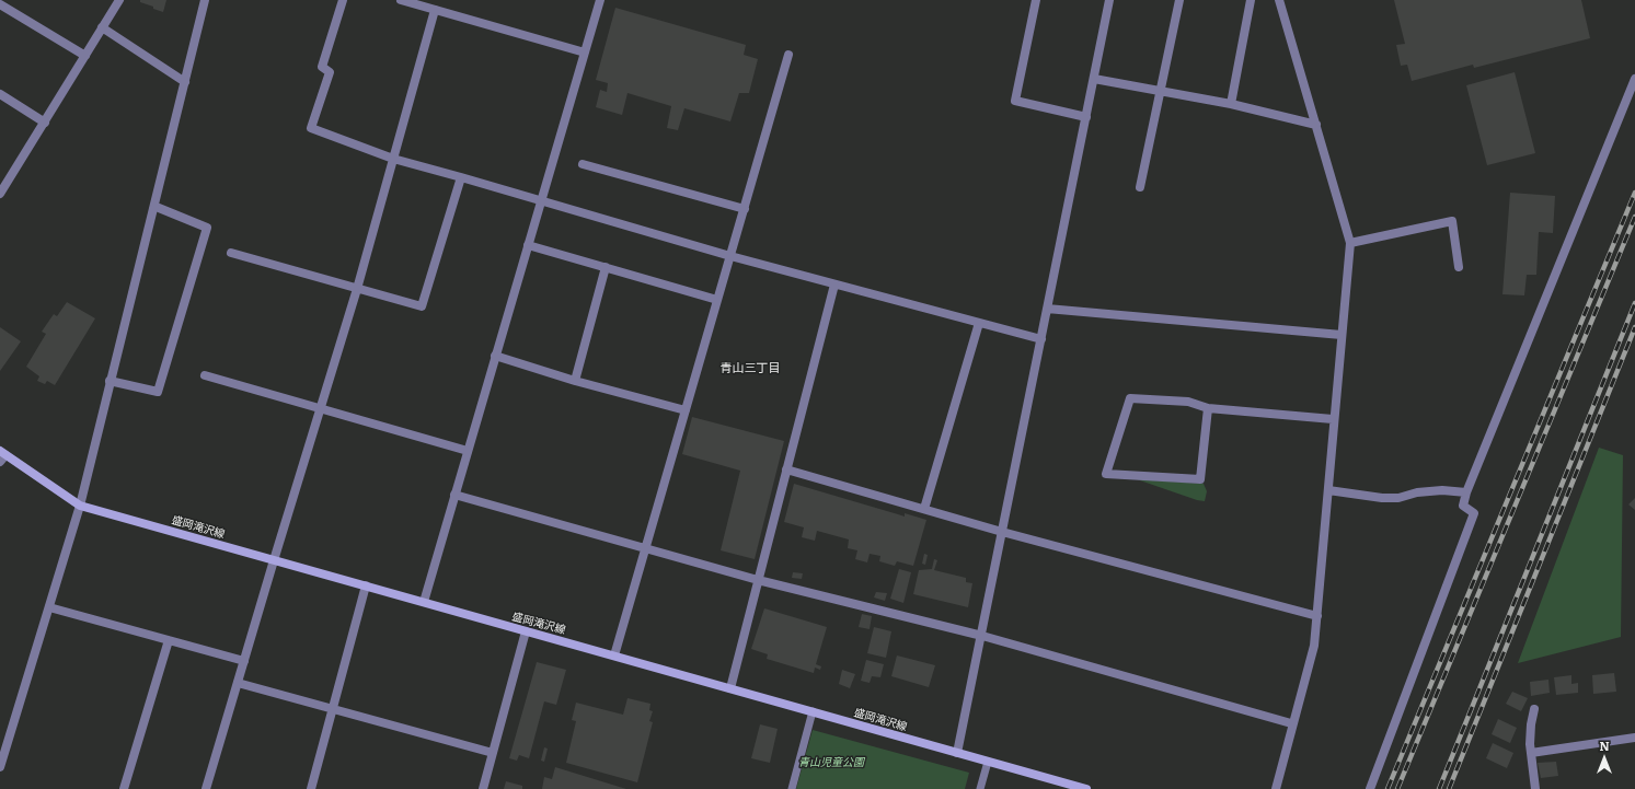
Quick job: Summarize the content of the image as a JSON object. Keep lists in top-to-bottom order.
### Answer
{
  "streets": {
    "main road": ["盛岡滝沢線"]
  },
  "districts": ["青山三丁目"],
  "parks": ["青山児童公園"],
  "north": "top"
}
